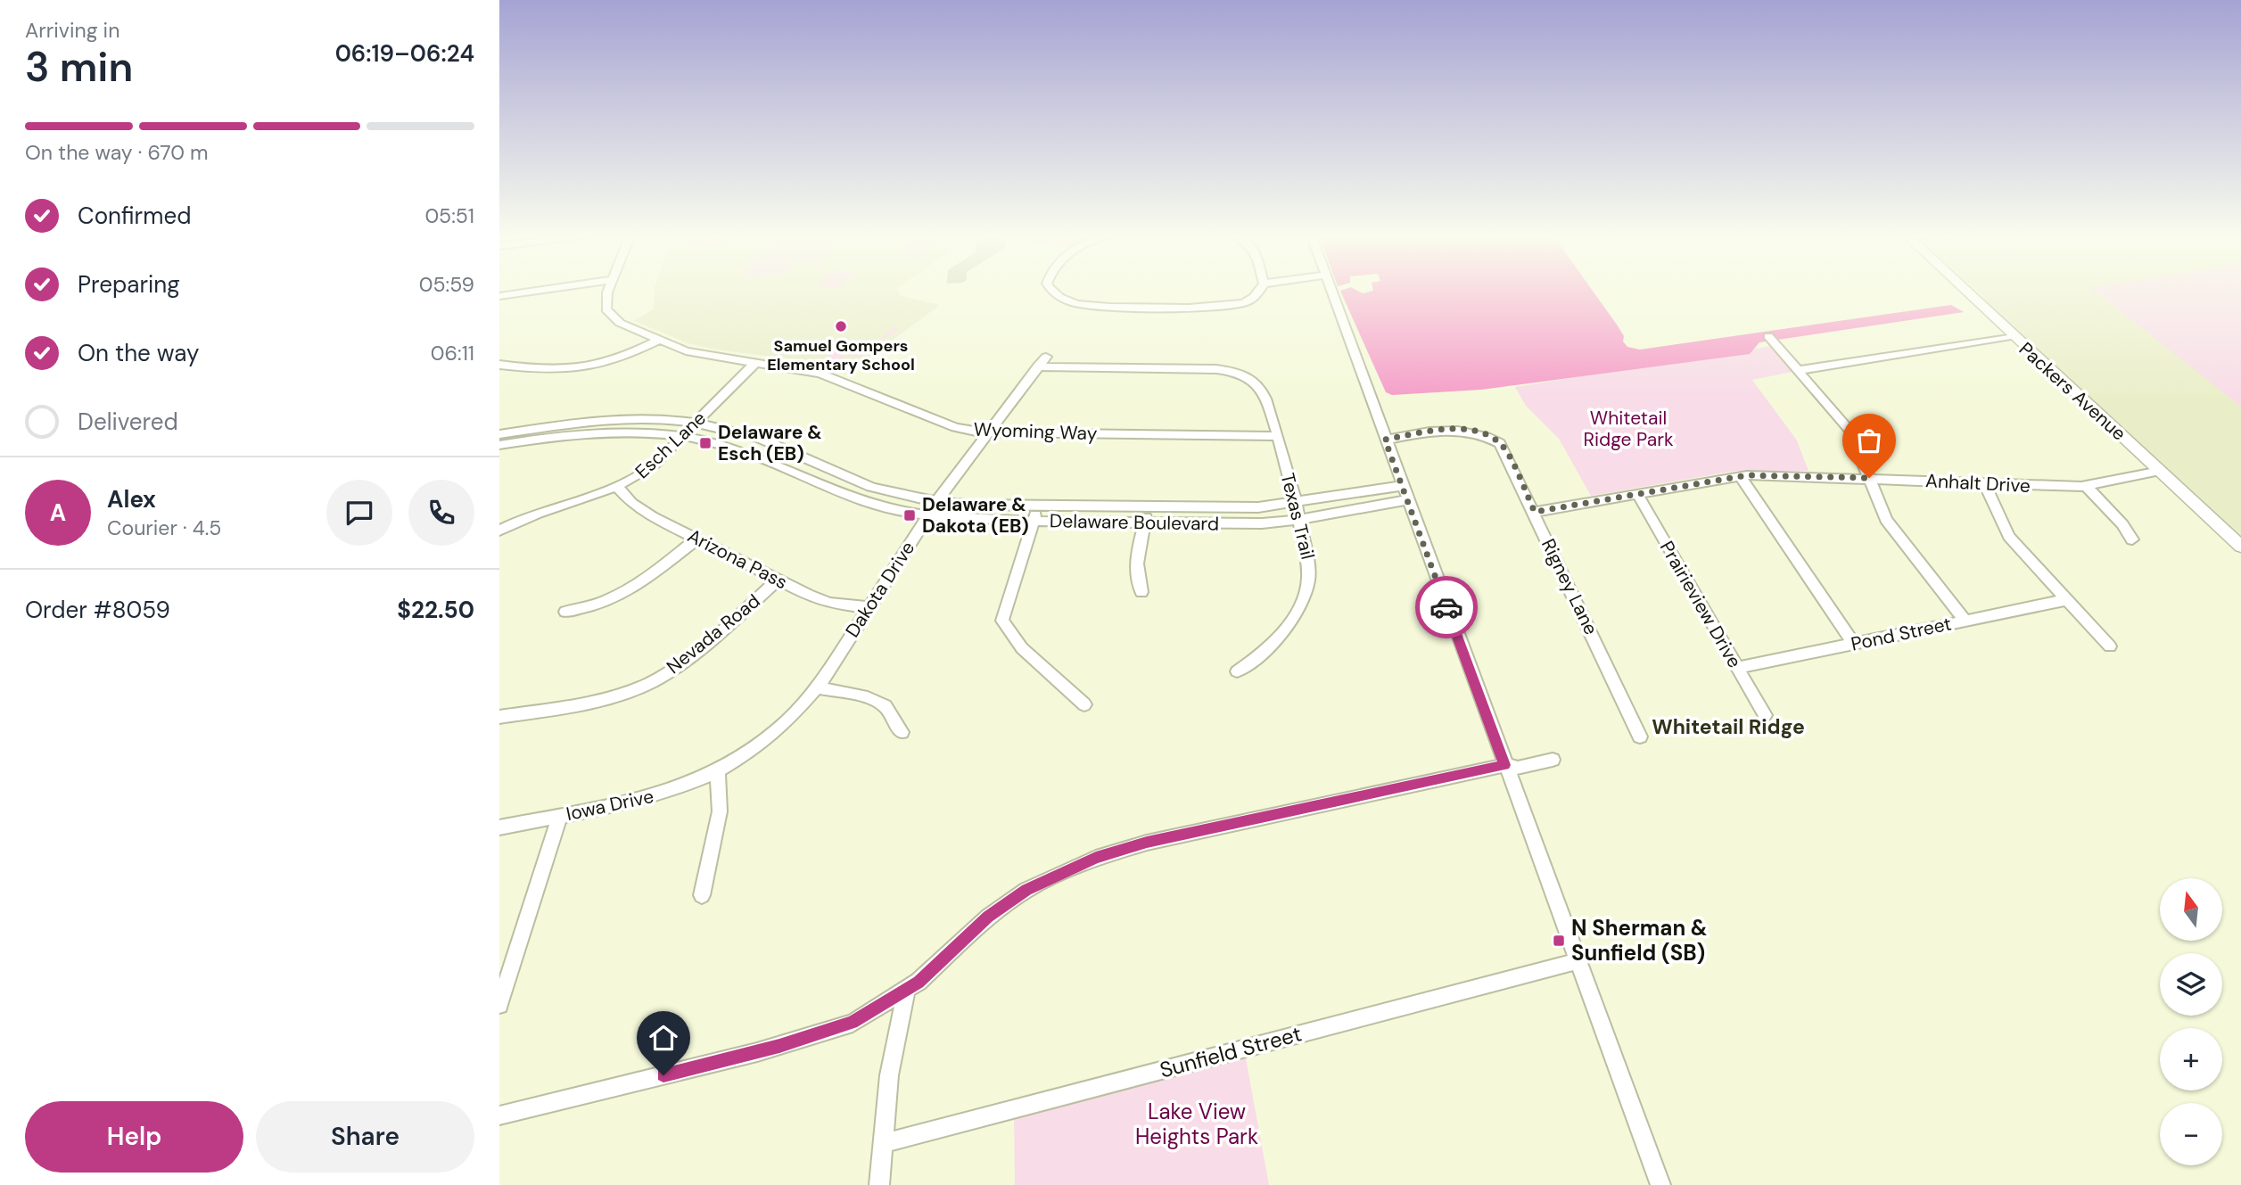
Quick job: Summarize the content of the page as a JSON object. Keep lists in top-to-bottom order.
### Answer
{
  "streets": {
    "main road": ["Packers Avenue"],
    "street": [
      "Wyoming Way",
      "Esch Lane",
      "Anhalt Drive",
      "Texas Trail",
      "Delaware Boulevard",
      "Arizona Pass",
      "Rigney Lane",
      "Dakota Drive",
      "Prairieview Drive",
      "Nevada Road",
      "Pond Street",
      "Iowa Drive",
      "Sunfield Street"
    ]
  },
  "crossings": [
    ["Packers Avenue", "Anhalt Drive"],
    ["Wyoming Way", "Esch Lane"],
    ["Wyoming Way", "Texas Trail"],
    ["Wyoming Way", "Dakota Drive"],
    ["Esch Lane", "Delaware Boulevard"],
    ["Esch Lane", "Arizona Pass"],
    ["Anhalt Drive", "Rigney Lane"],
    ["Anhalt Drive", "Prairieview Drive"],
    ["Texas Trail", "Delaware Boulevard"],
    ["Texas Trail", "Dakota Drive"],
    ["Delaware Boulevard", "Dakota Drive"],
    ["Arizona Pass", "Dakota Drive"],
    ["Arizona Pass", "Nevada Road"],
    ["Dakota Drive", "Iowa Drive"],
    ["Prairieview Drive", "Pond Street"]
  ],
  "districts": ["Whitetail Ridge"],
  "parks": ["Whitetail Ridge Park", "Lake View Heights Park"],
  "places": {
    "other": ["Samuel Gompers Elementary School"],
    "transit": ["Delaware & Esch (EB)", "Delaware & Dakota (EB)", "N Sherman & Sunfield (SB)"]
  },
  "north": "top",
  "page": {
    "heading": ["3 min", "Arriving in", "06:19–06:24"],
    "panel": [
      "Alex",
      "Courier · 4.5",
      "Order #8059",
      "$22.50"
    ],
    "bar": "On the way · 670 m",
    "list": [
      ["Confirmed", "05:51"],
      ["Preparing", "05:59"],
      ["On the way", "06:11"],
      "Delivered"
    ],
    "round": "A",
    "map_buttons": ["+", "−"],
    "buttons": ["Help", "Share"]
  }
}
